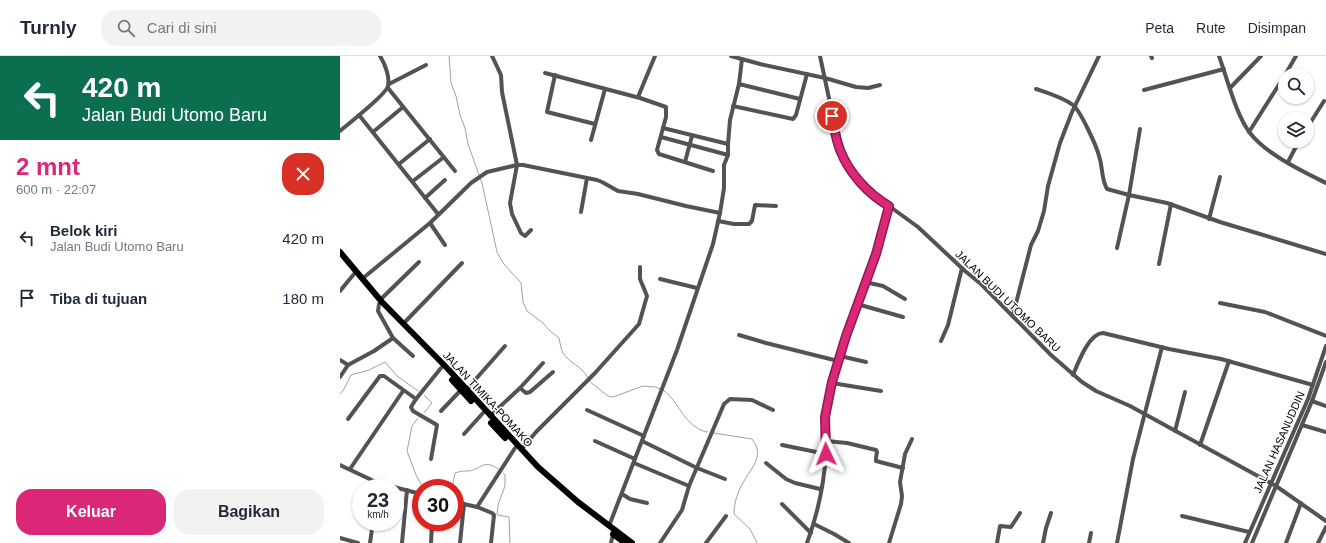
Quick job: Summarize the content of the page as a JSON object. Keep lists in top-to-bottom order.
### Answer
{
  "streets": {
    "highway": ["JALAN TIMIKA-POMAKO"],
    "street": ["JALAN BUDI UTOMO BARU", "JALAN HASANUDDIN"]
  },
  "crossings": [
    ["JALAN BUDI UTOMO BARU", "JALAN HASANUDDIN"]
  ],
  "page": {
    "header": "Turnly",
    "search": "Cari di sini",
    "nav": ["Peta", "Rute", "Disimpan"],
    "turn": ["420 m", "Jalan Budi Utomo Baru"],
    "heading": ["2 mnt", "600 m · 22:07"],
    "list": [
      {
        "name": "Belok kiri",
        "note": "Jalan Budi Utomo Baru",
        "value": "420 m"
      },
      {
        "name": "Tiba di tujuan",
        "value": "180 m"
      }
    ],
    "speed": "23 km/h",
    "limit": "30",
    "buttons": ["Keluar", "Bagikan"]
  }
}
